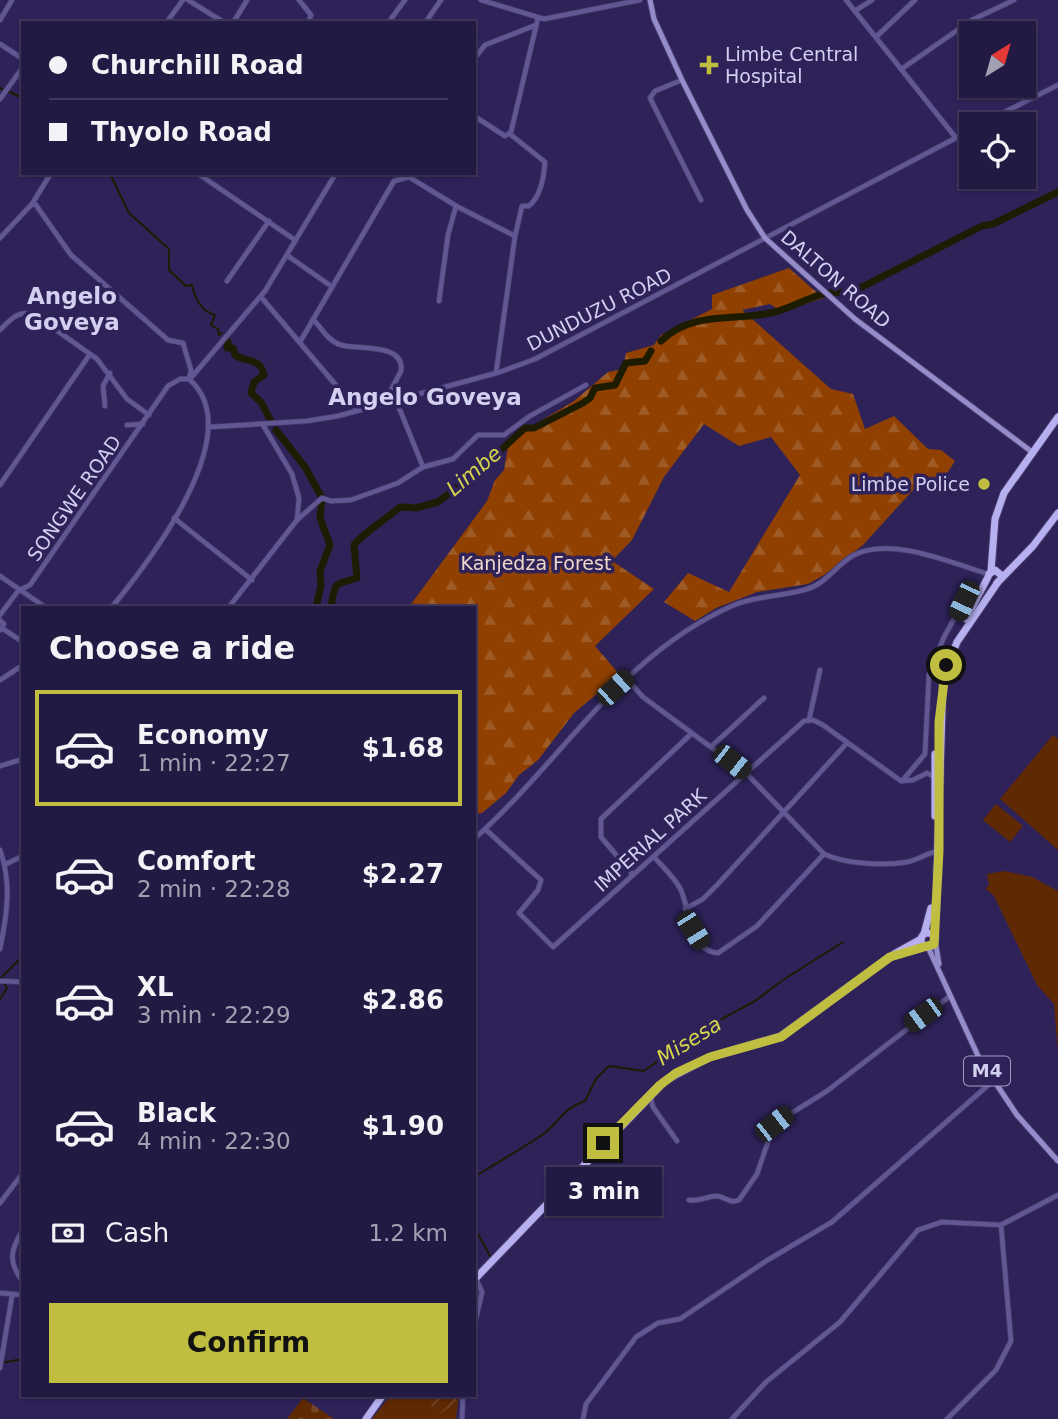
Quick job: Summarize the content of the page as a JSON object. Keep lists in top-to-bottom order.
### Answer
{
  "streets": {
    "main road": ["DALTON ROAD", "M4"],
    "street": ["DUNDUZU ROAD", "SONGWE ROAD", "IMPERIAL PARK"]
  },
  "crossings": [
    ["DALTON ROAD", "DUNDUZU ROAD"]
  ],
  "districts": ["Angelo Goveya", "Angelo Goveya"],
  "water": ["Limbe", "Misesa"],
  "parks": ["Kanjedza Forest"],
  "places": {
    "health": ["Limbe Central Hospital"],
    "other": ["Limbe Police"]
  },
  "north": "top right",
  "page": {
    "banner": ["Churchill Road", "Thyolo Road"],
    "heading": "Choose a ride",
    "list": [
      {
        "name": "Economy",
        "note": "1 min · 22:27",
        "value": "$1.68"
      },
      {
        "name": "Comfort",
        "note": "2 min · 22:28",
        "value": "$2.27"
      },
      {
        "name": "XL",
        "note": "3 min · 22:29",
        "value": "$2.86"
      },
      {
        "name": "Black",
        "note": "4 min · 22:30",
        "value": "$1.90"
      }
    ],
    "bubble": "3 min",
    "pay": ["Cash", "1.2 km"],
    "buttons": "Confirm"
  }
}
